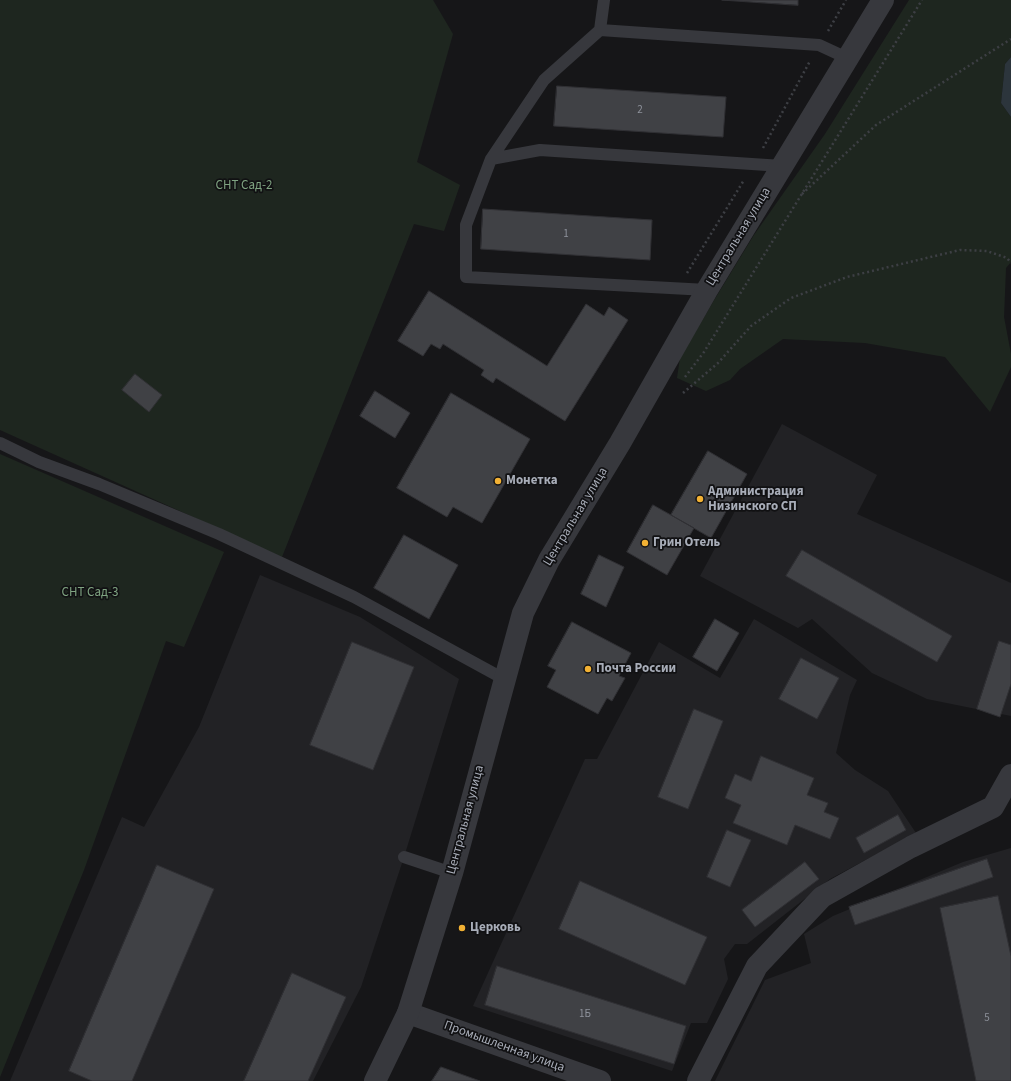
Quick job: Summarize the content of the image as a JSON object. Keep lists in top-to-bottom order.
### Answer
{
  "streets": {
    "street": ["Центральная улица", "Промышленная улица"]
  },
  "crossings": [
    ["Центральная улица", "Промышленная улица"]
  ],
  "parks": ["СНТ Сад-2", "СНТ Сад-3"],
  "places": [
    "Монетка",
    "Администрация Низинского СП",
    "Грин Отель",
    "Почта России",
    "Церковь"
  ],
  "house_numbers": [
    "2",
    "1",
    "1Б",
    "5"
  ]
}
